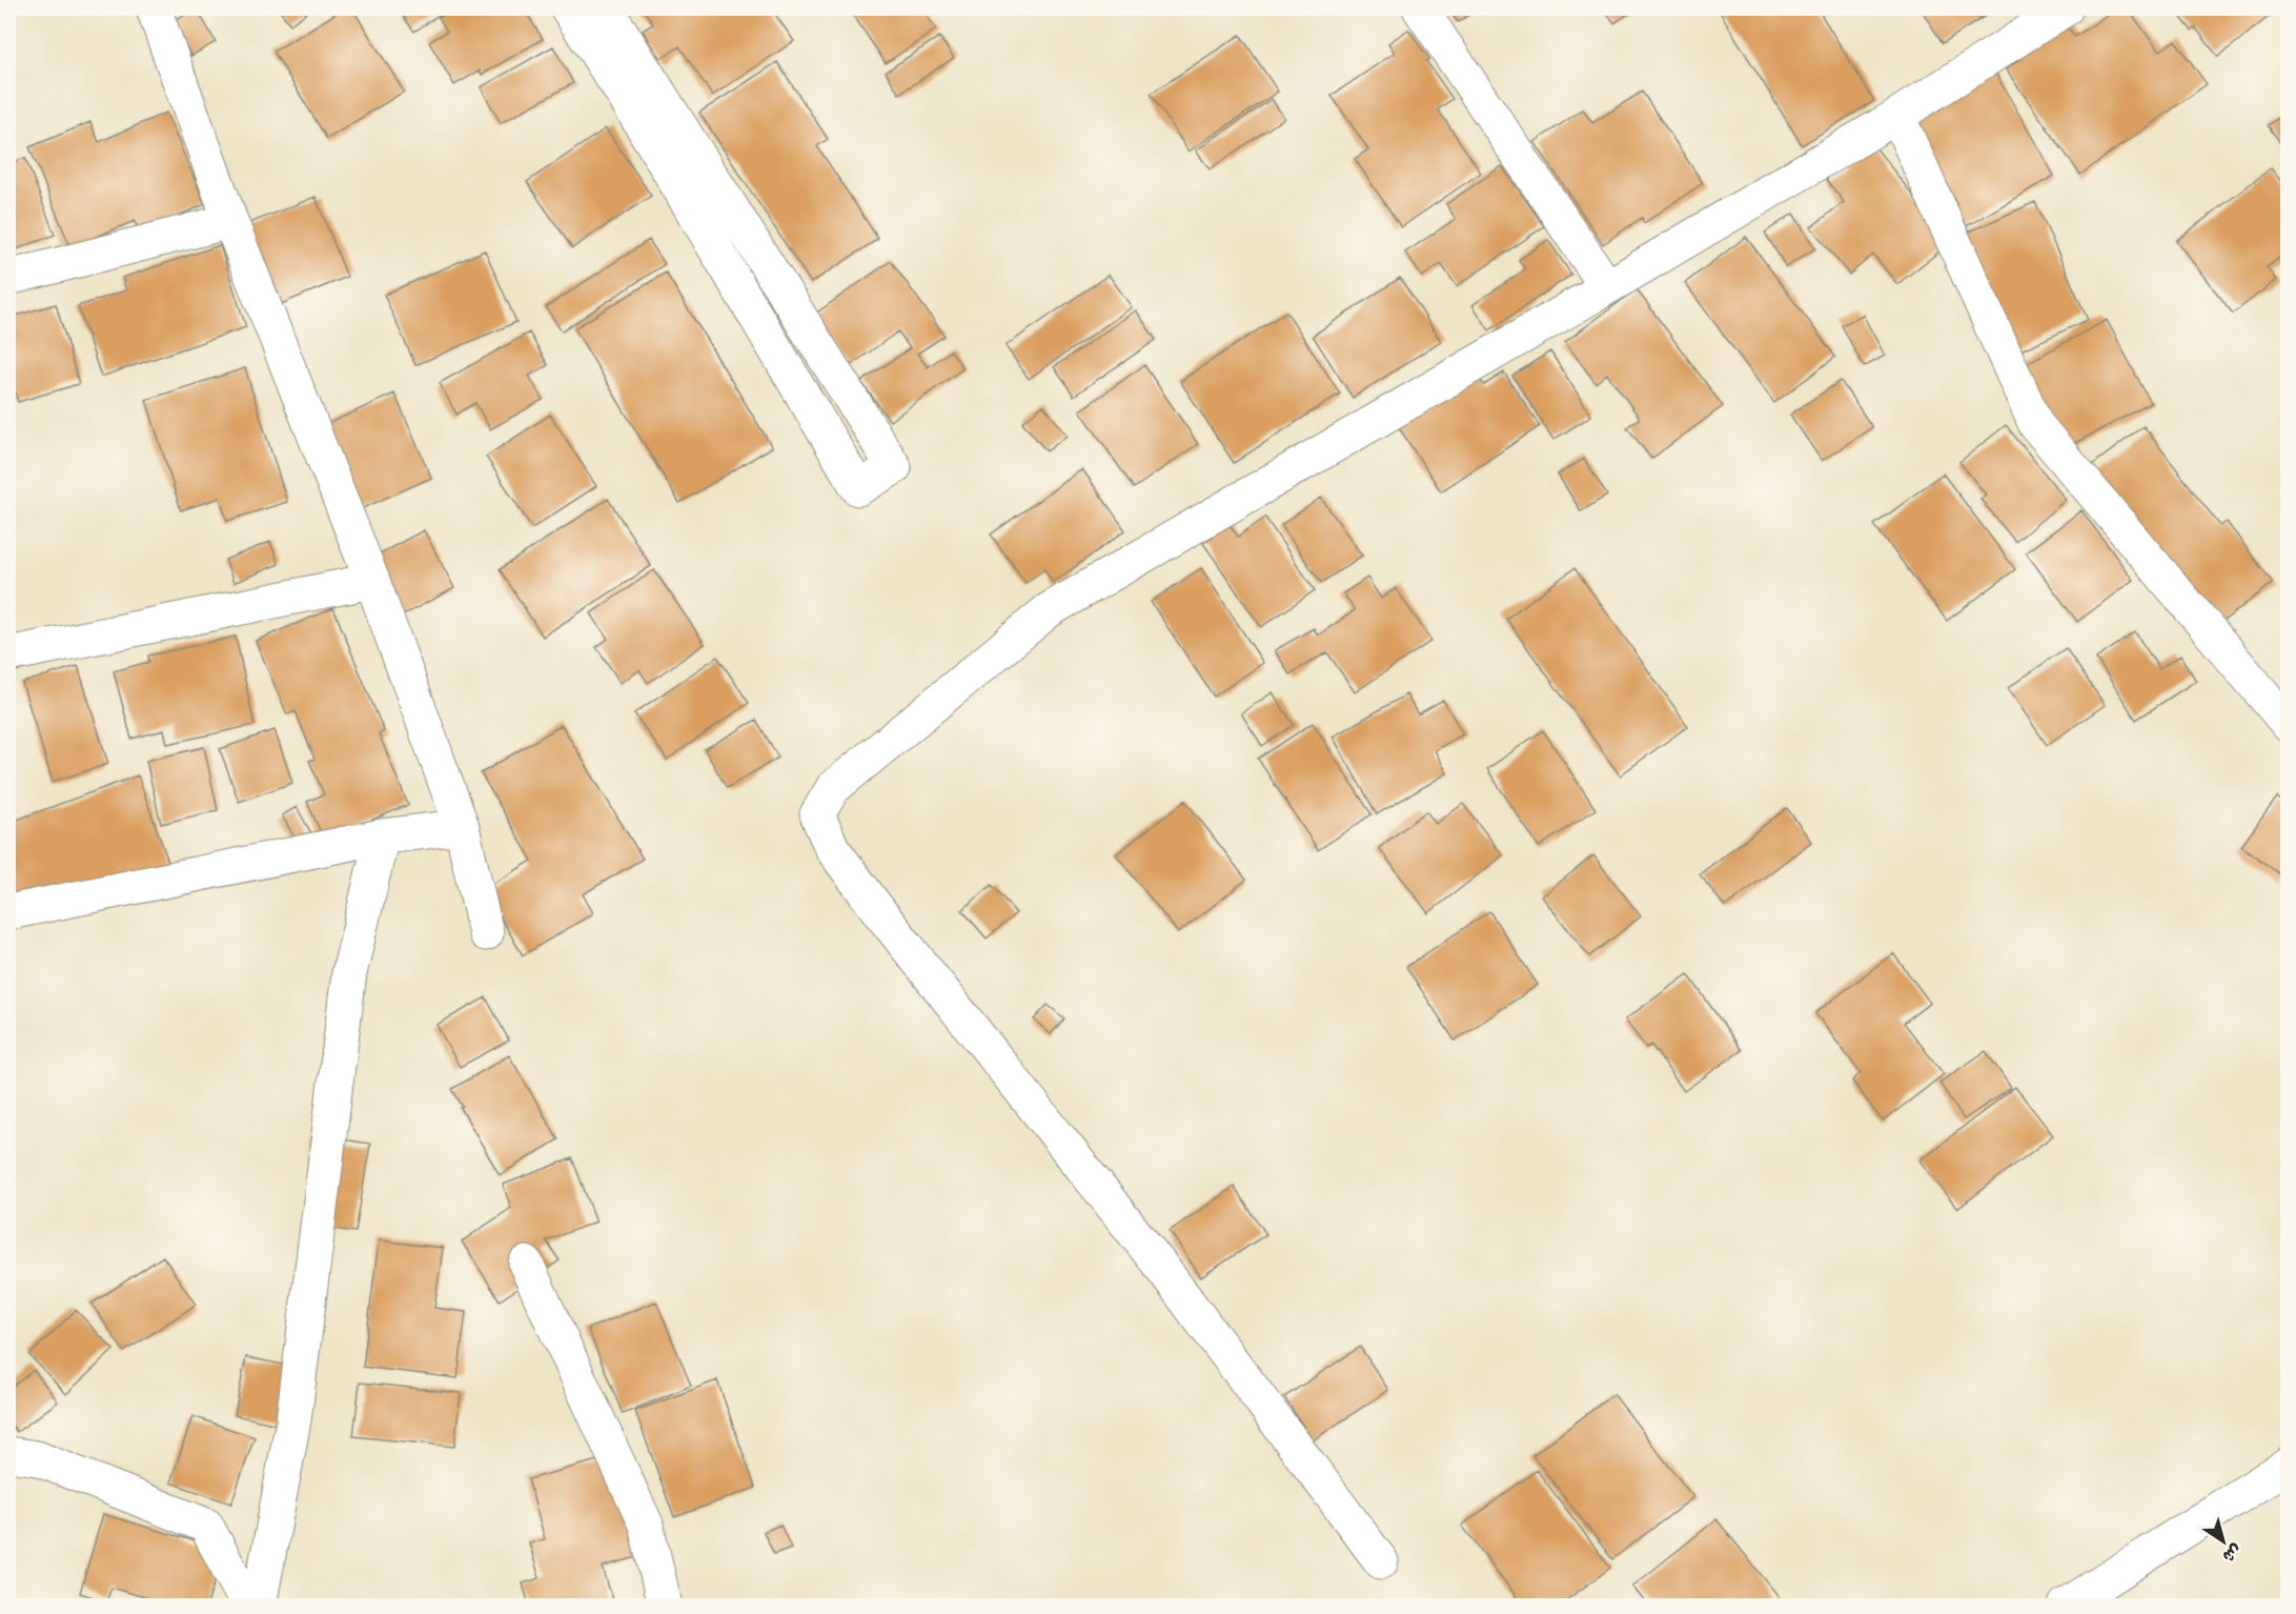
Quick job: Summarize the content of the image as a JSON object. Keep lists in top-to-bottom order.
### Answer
{
  "north": "bottom right"
}
